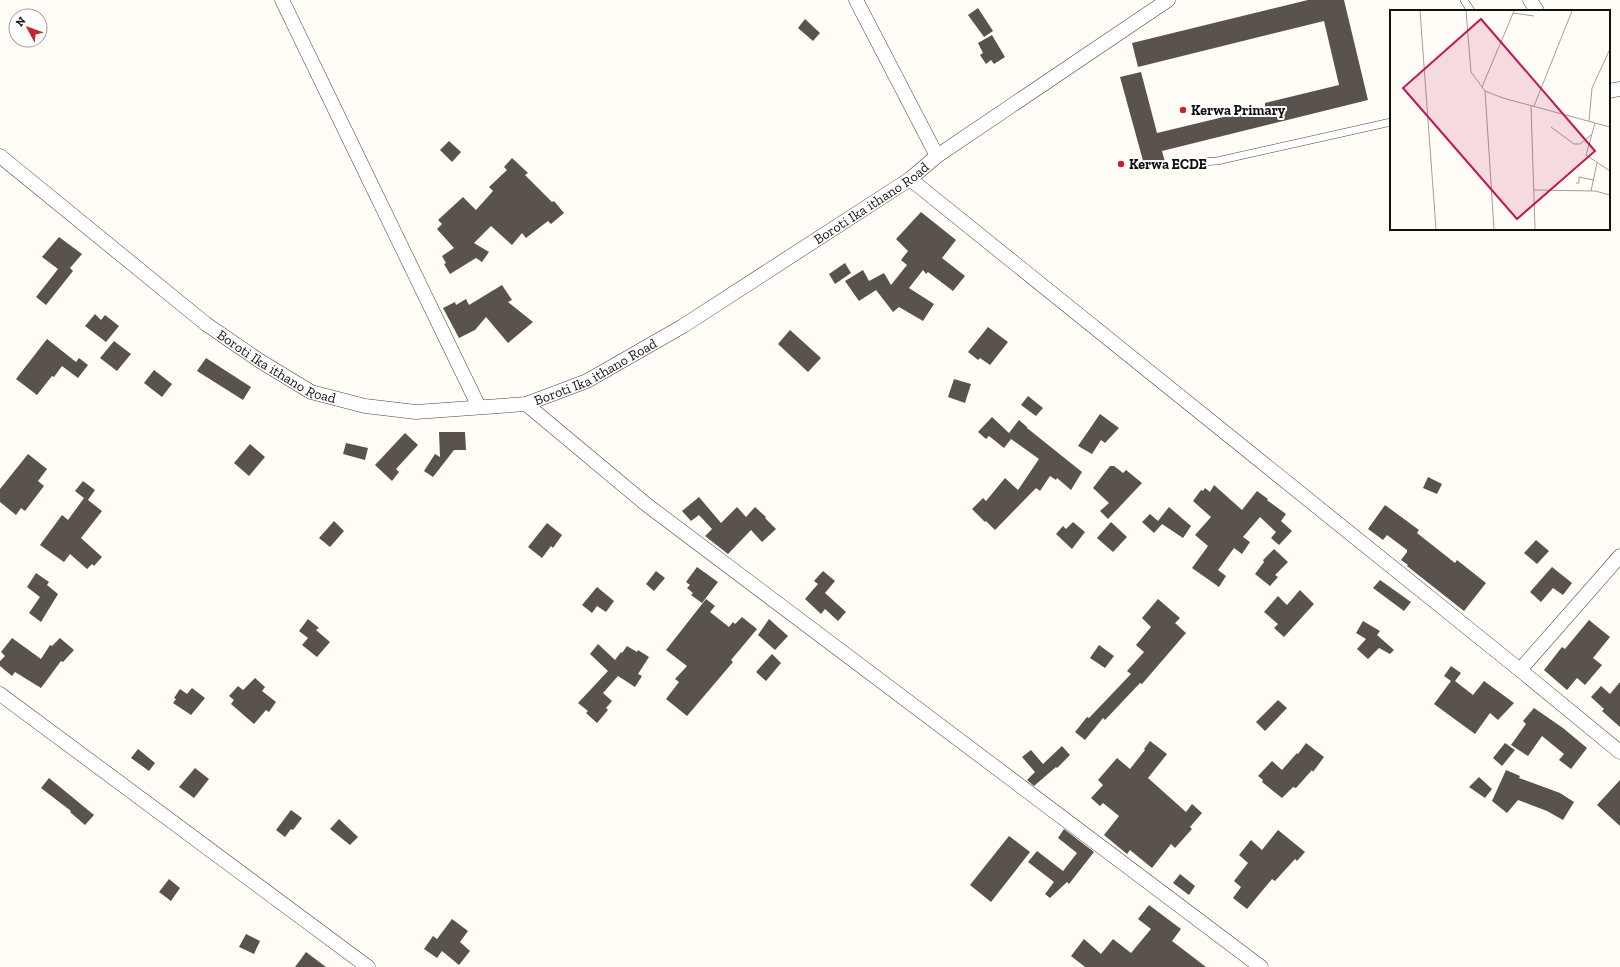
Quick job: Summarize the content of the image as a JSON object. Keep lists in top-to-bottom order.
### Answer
{
  "streets": {
    "street": ["Boroti Ika ithano Road"]
  },
  "places": ["Kerwa Primary", "Kerwa ECDE"],
  "north": "top left"
}
